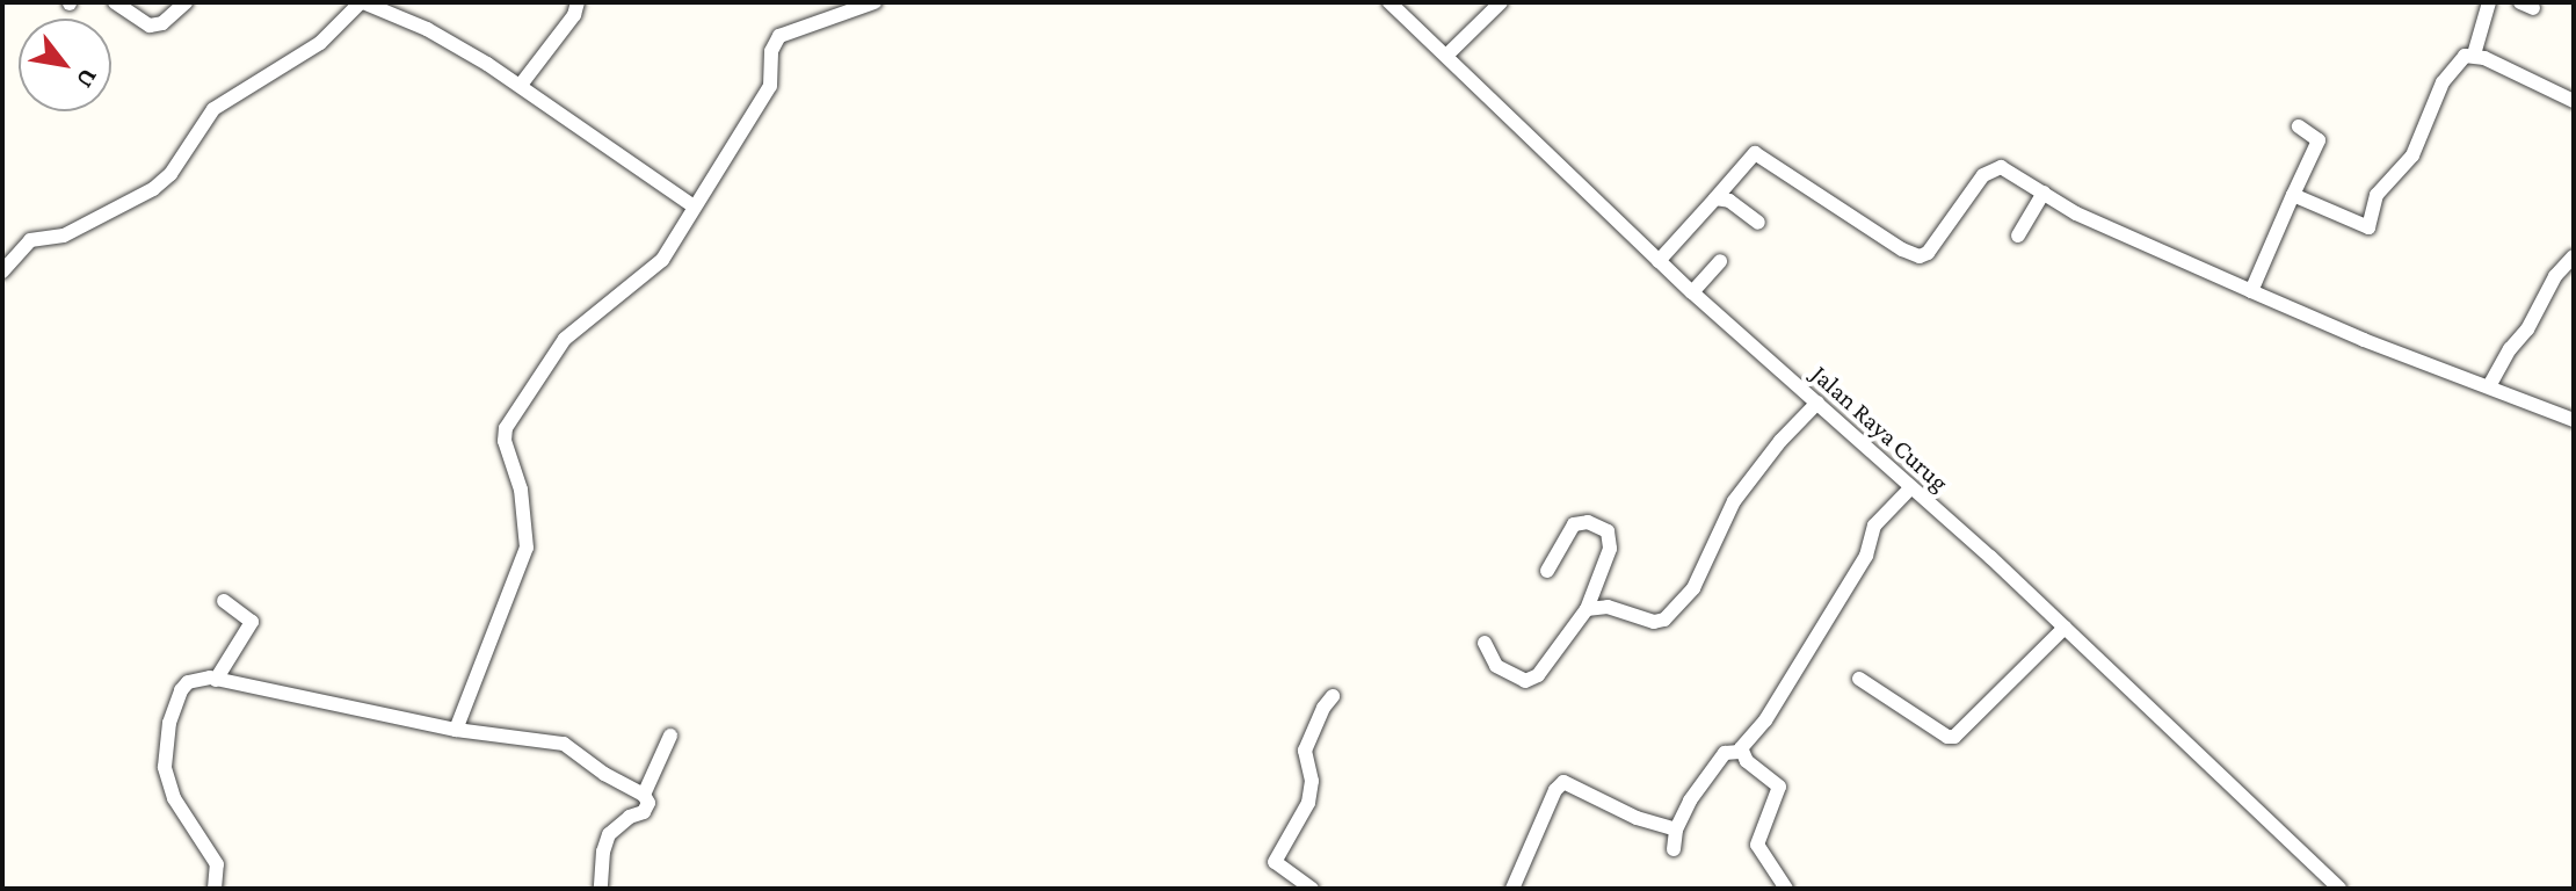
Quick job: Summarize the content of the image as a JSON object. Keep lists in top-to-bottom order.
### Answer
{
  "streets": {
    "street": ["Jalan Raya Curug"]
  },
  "north": "bottom right"
}
